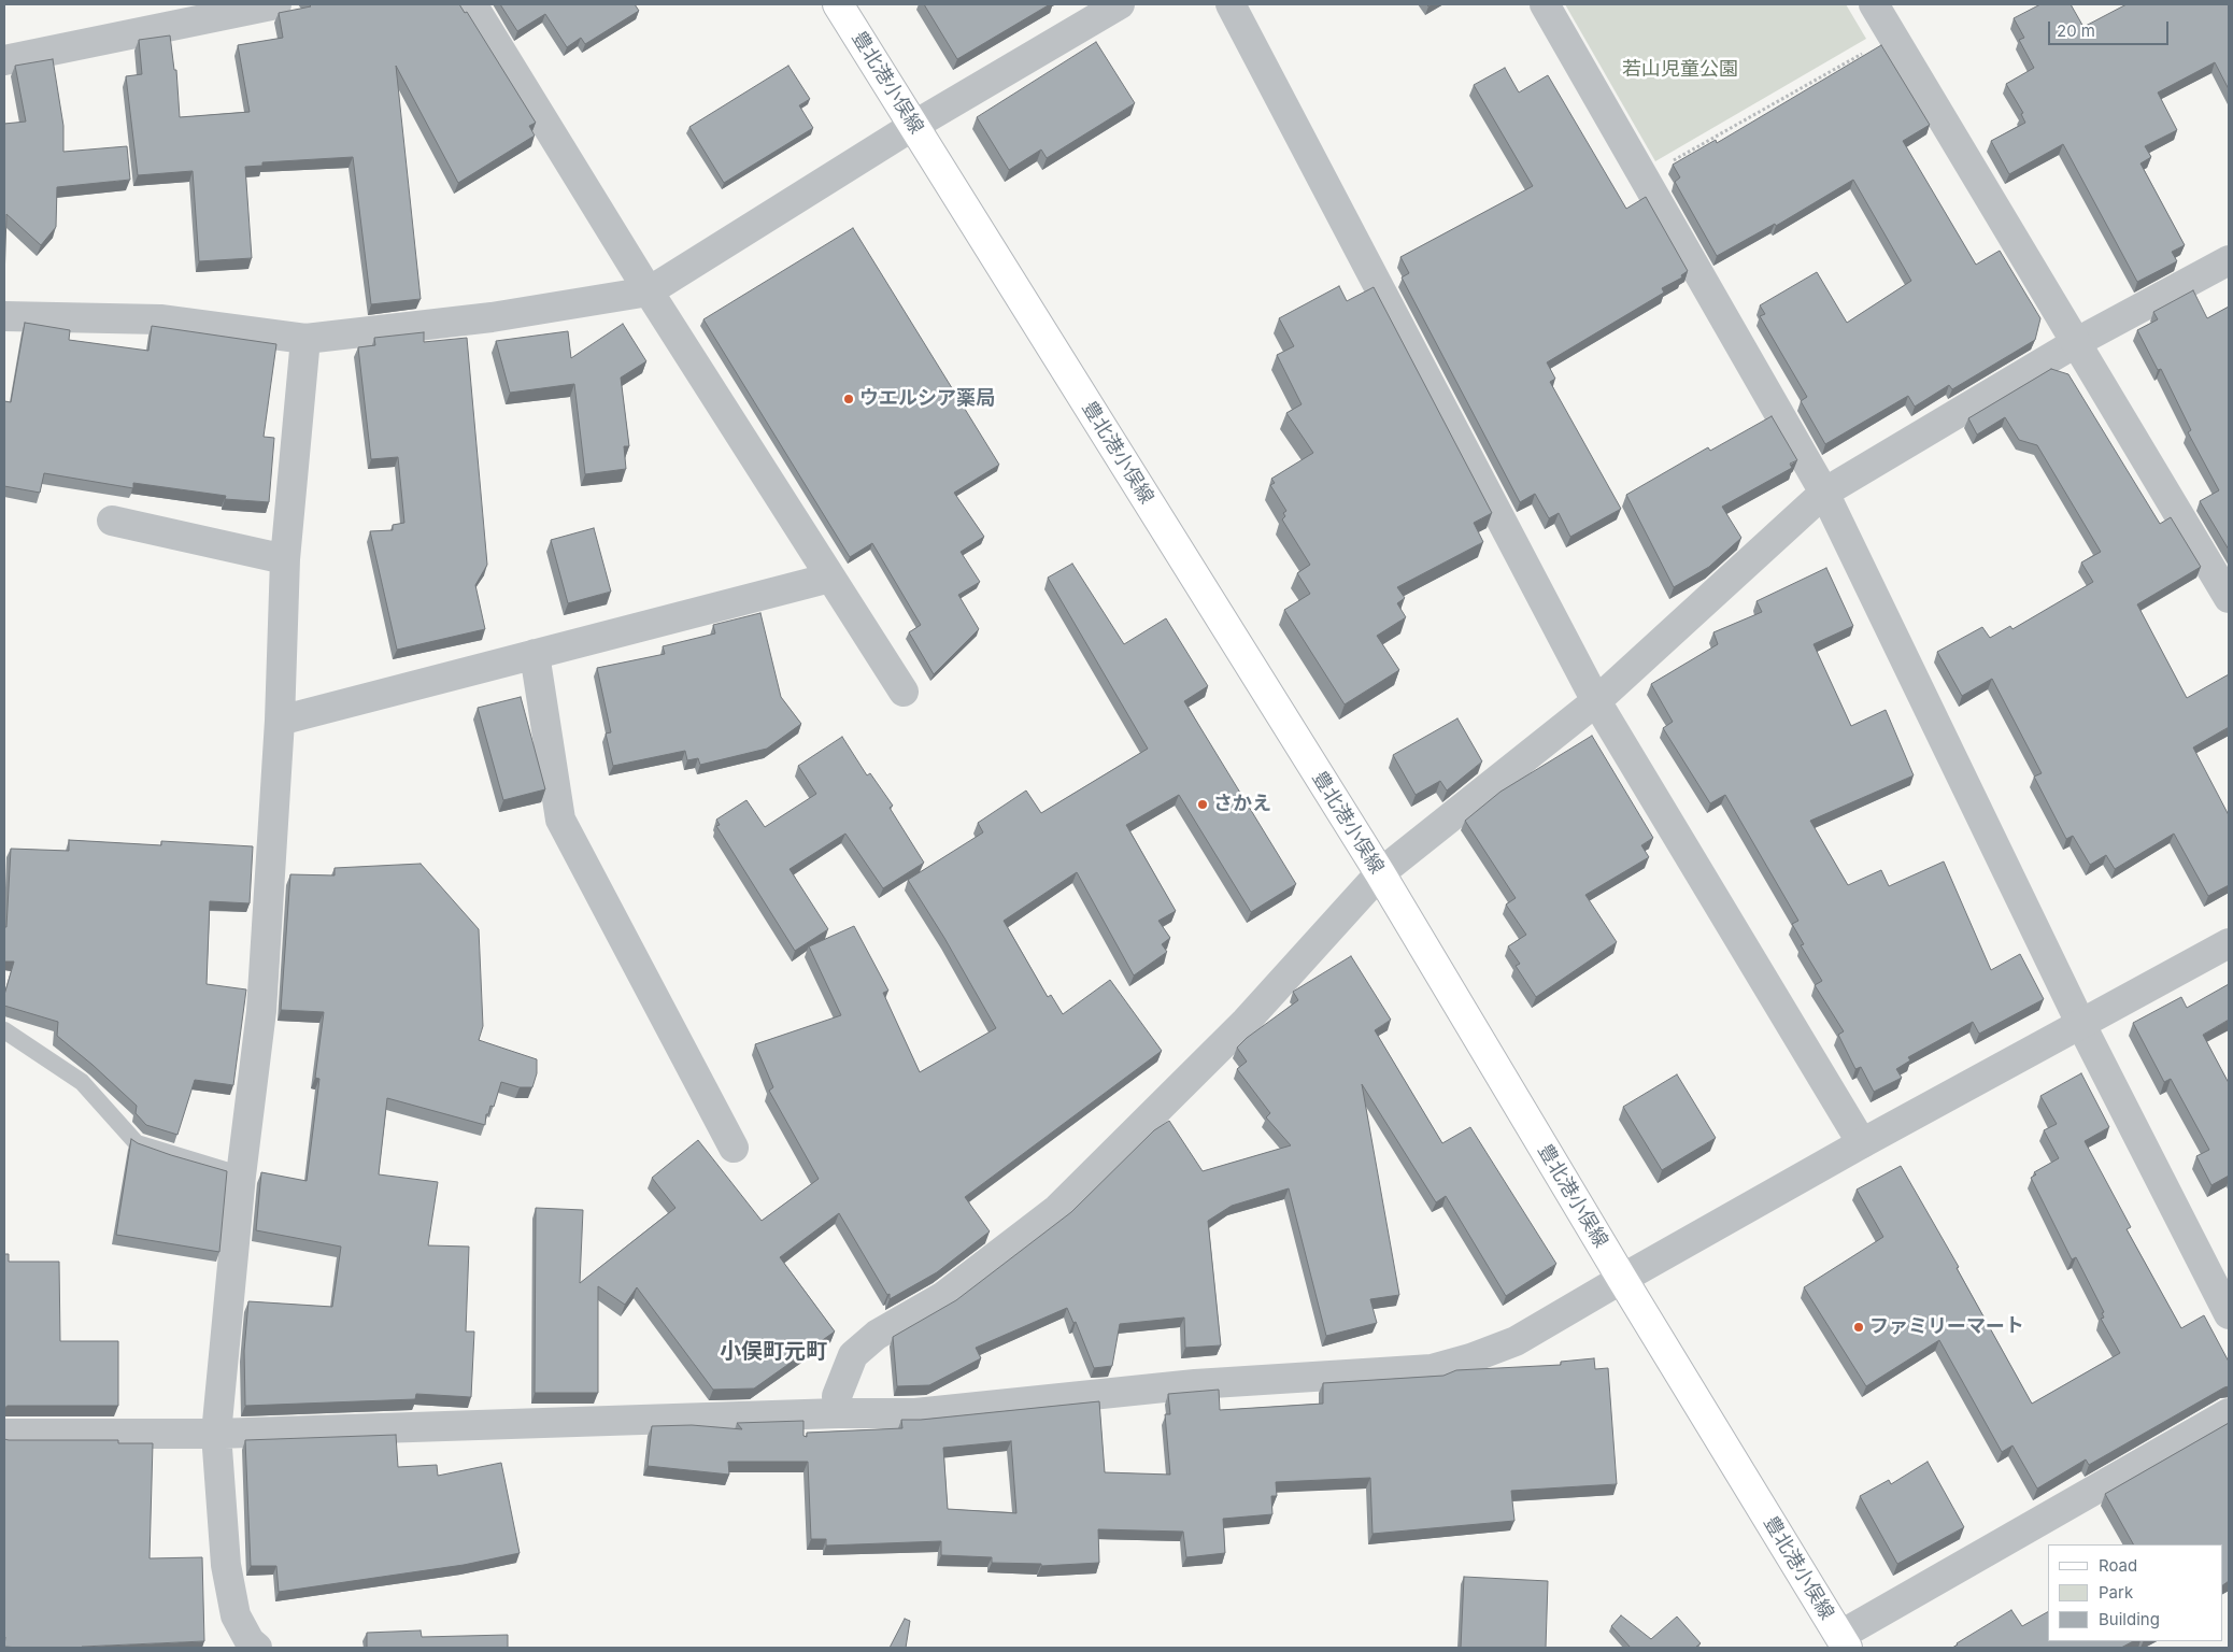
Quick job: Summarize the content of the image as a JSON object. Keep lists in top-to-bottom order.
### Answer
{
  "streets": {
    "main road": ["豊北港小俣線"]
  },
  "districts": ["小俣町元町"],
  "parks": ["若山児童公園"],
  "places": ["ウエルシア薬局", "さかえ", "ファミリーマート"],
  "legend": ["Road", "Park", "Building"],
  "scale_bar": "20 m"
}
